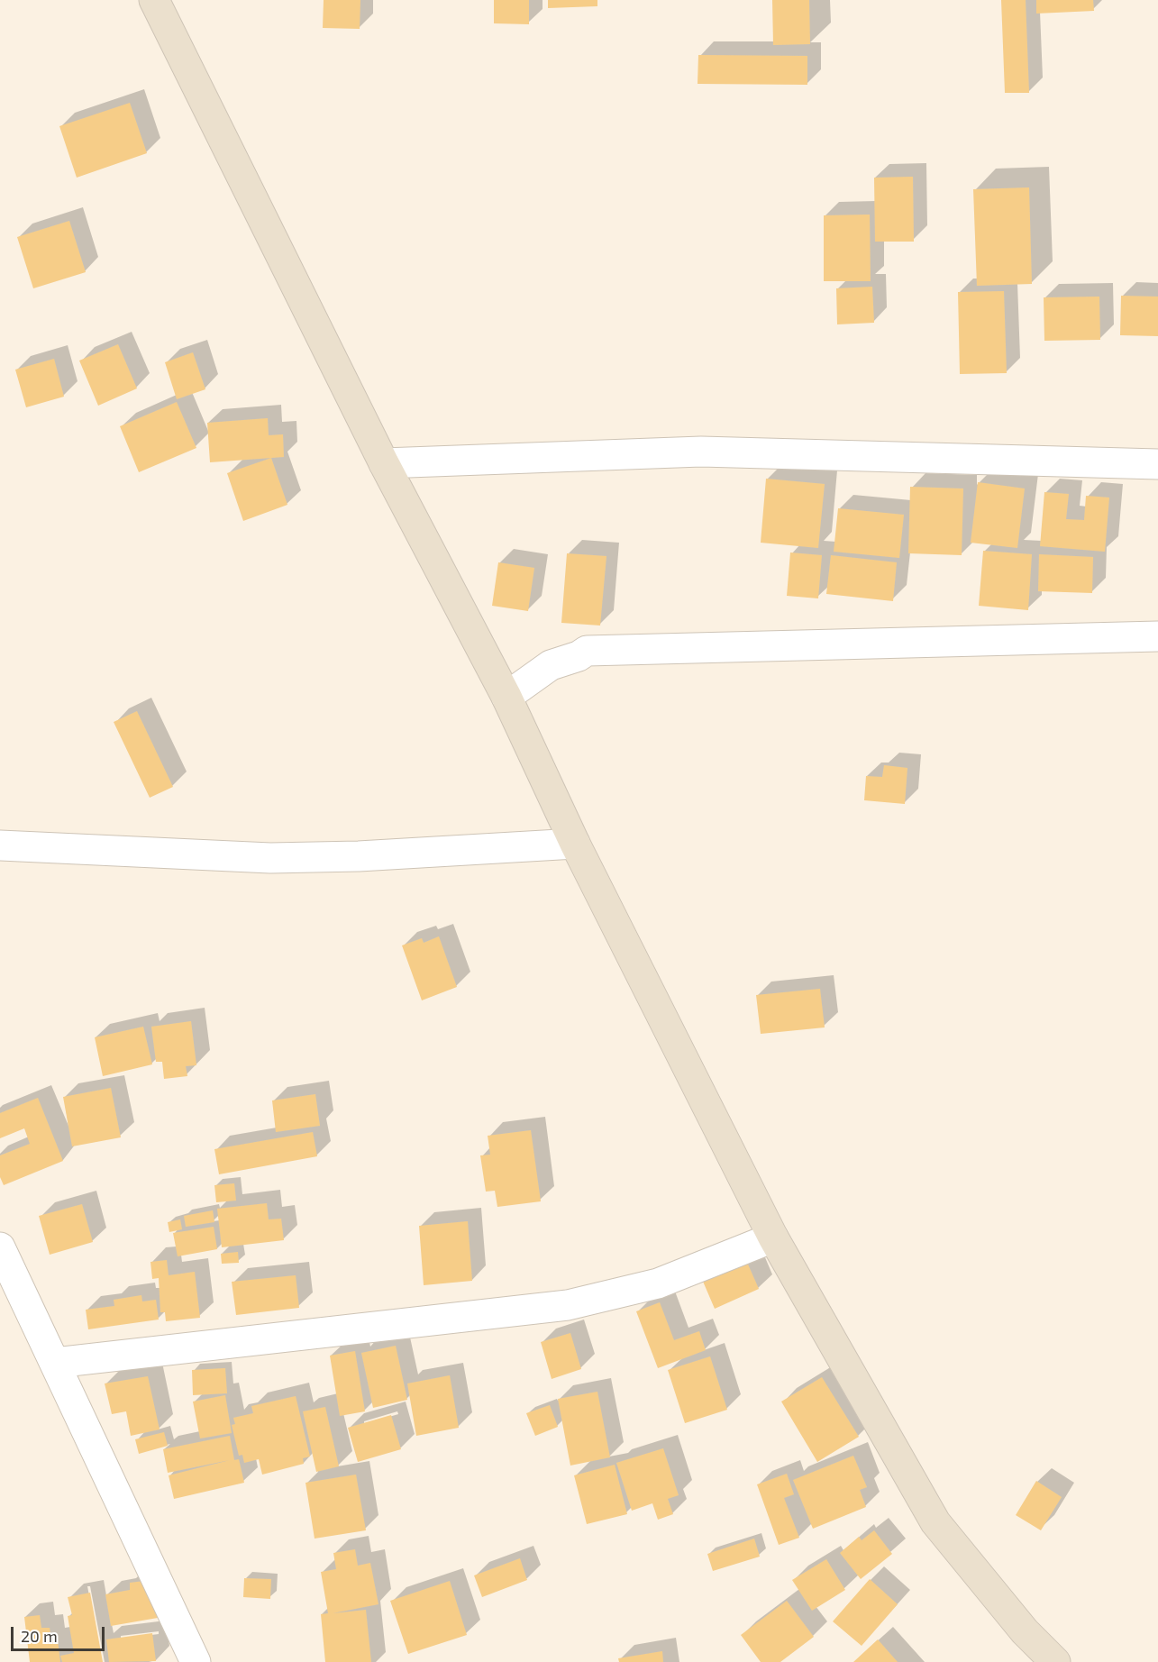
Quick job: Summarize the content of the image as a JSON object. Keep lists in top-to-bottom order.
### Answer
{
  "scale_bar": "20 m"
}
